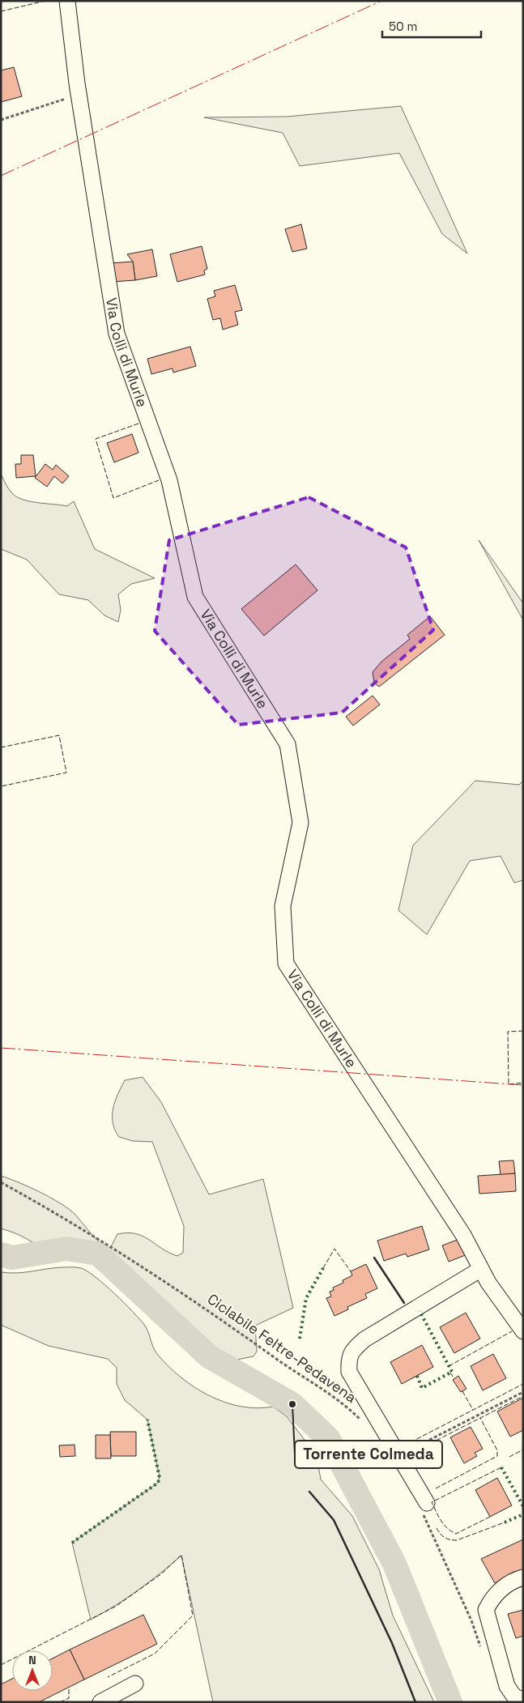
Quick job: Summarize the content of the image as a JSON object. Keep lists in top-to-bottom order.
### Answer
{
  "streets": {
    "street": ["Via Colli di Murle"],
    "path": ["Ciclabile Feltre-Pedavena"]
  },
  "places": ["Torrente Colmeda"],
  "scale_bar": "50 m",
  "north": "top"
}
